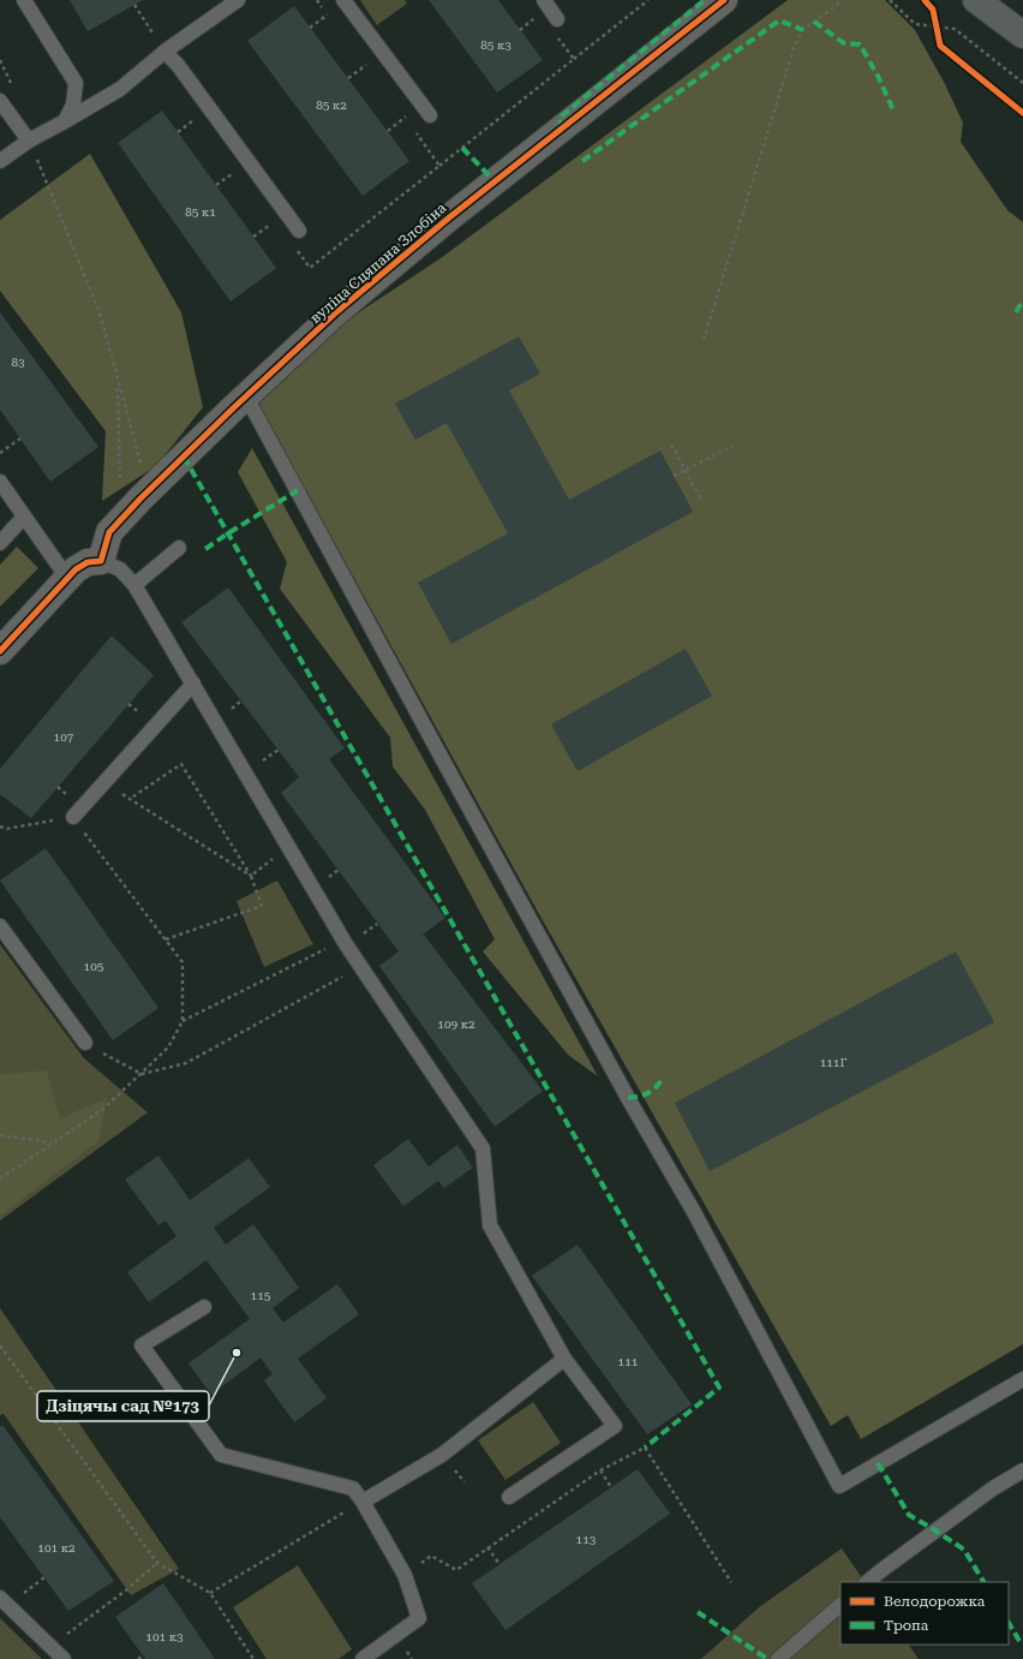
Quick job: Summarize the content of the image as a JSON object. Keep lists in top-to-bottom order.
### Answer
{
  "streets": {
    "street": ["вуліца Сцяпана Злобіна"]
  },
  "places": ["Дзіцячы сад №173"],
  "house_numbers": [
    "85 к3",
    "85 к2",
    "85 к1",
    "83",
    "107",
    "105",
    "109 к2",
    "111Г",
    "115",
    "111",
    "113",
    "101 к2",
    "101 к3"
  ],
  "legend": ["Велодорожка", "Тропа"]
}
